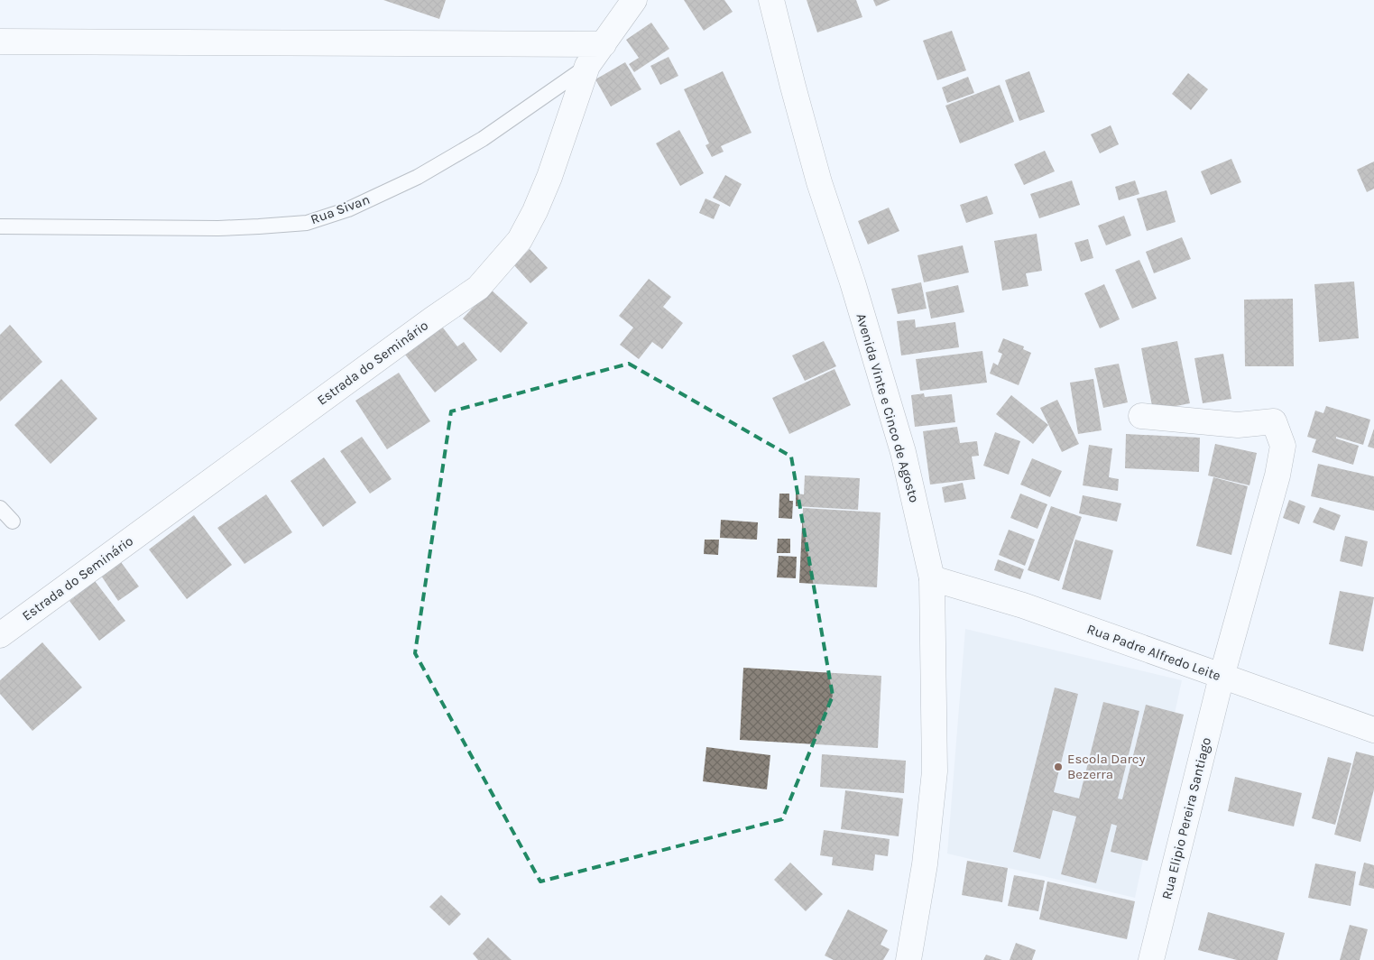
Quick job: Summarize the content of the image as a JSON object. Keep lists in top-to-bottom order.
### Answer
{
  "streets": {
    "street": [
      "Estrada do Seminário",
      "Avenida Vinte e Cinco de Agosto",
      "Rua Padre Alfredo Leite",
      "Rua Elipio Pereira Santiago"
    ],
    "lane": ["Rua Sivan"]
  },
  "crossings": [
    ["Rua Sivan", "Estrada do Seminário"],
    ["Avenida Vinte e Cinco de Agosto", "Rua Padre Alfredo Leite"],
    ["Rua Padre Alfredo Leite", "Rua Elipio Pereira Santiago"]
  ],
  "places": ["Escola Darcy Bezerra"]
}
